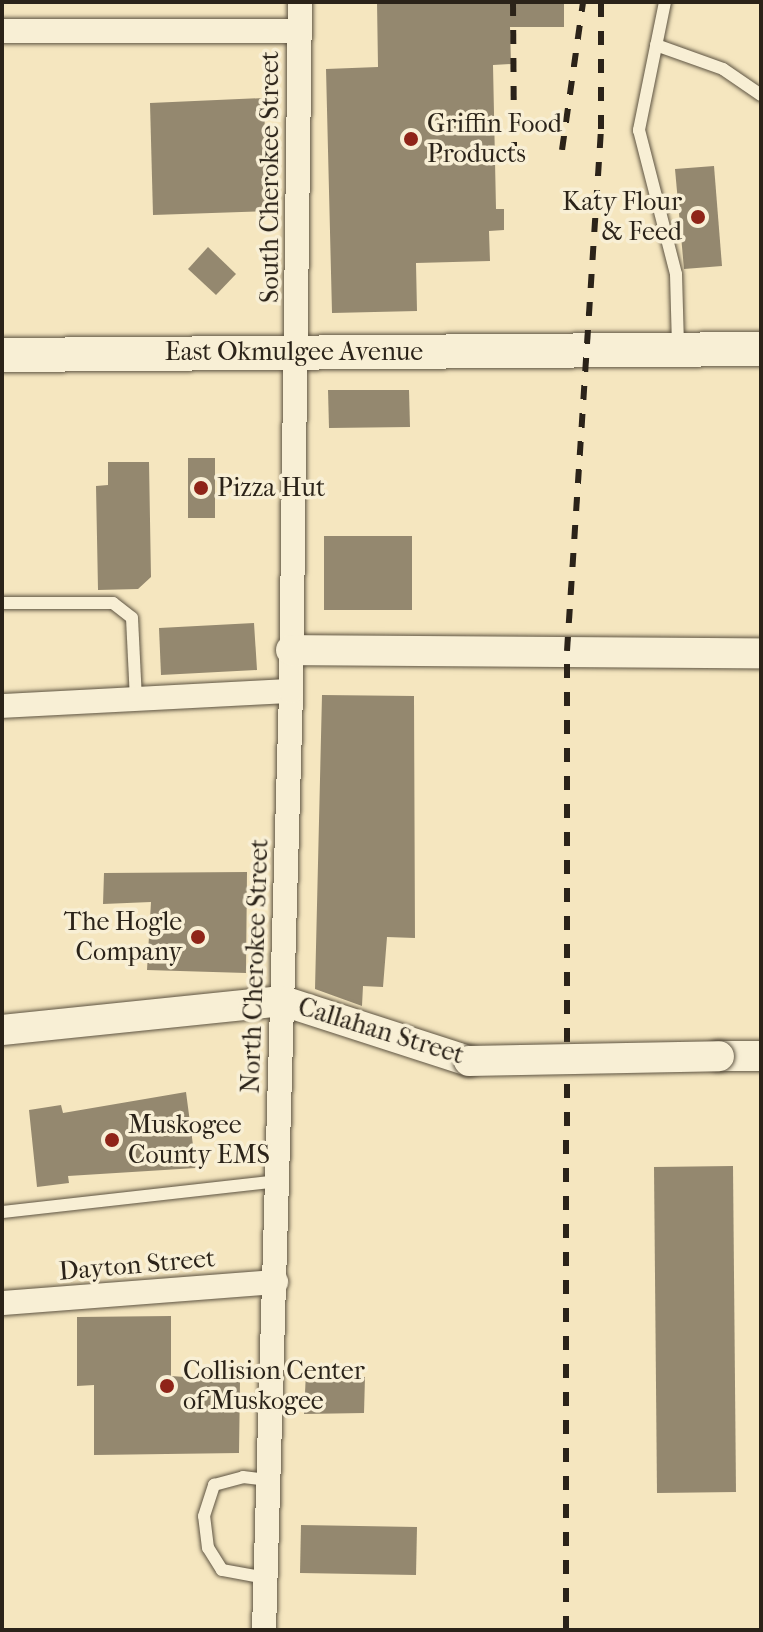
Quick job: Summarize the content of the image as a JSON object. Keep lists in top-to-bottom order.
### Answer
{
  "streets": {
    "main road": ["East Okmulgee Avenue"],
    "street": [
      "South Cherokee Street",
      "North Cherokee Street",
      "Callahan Street",
      "Dayton Street"
    ]
  },
  "crossings": [
    ["South Cherokee Street", "East Okmulgee Avenue"],
    ["South Cherokee Street", "North Cherokee Street"],
    ["East Okmulgee Avenue", "North Cherokee Street"],
    ["North Cherokee Street", "Callahan Street"],
    ["North Cherokee Street", "Dayton Street"]
  ],
  "places": [
    "Griffin Food Products",
    "Katy Flour & Feed",
    "Pizza Hut",
    "The Hogle Company",
    "Muskogee County EMS",
    "Collision Center of Muskogee"
  ]
}
